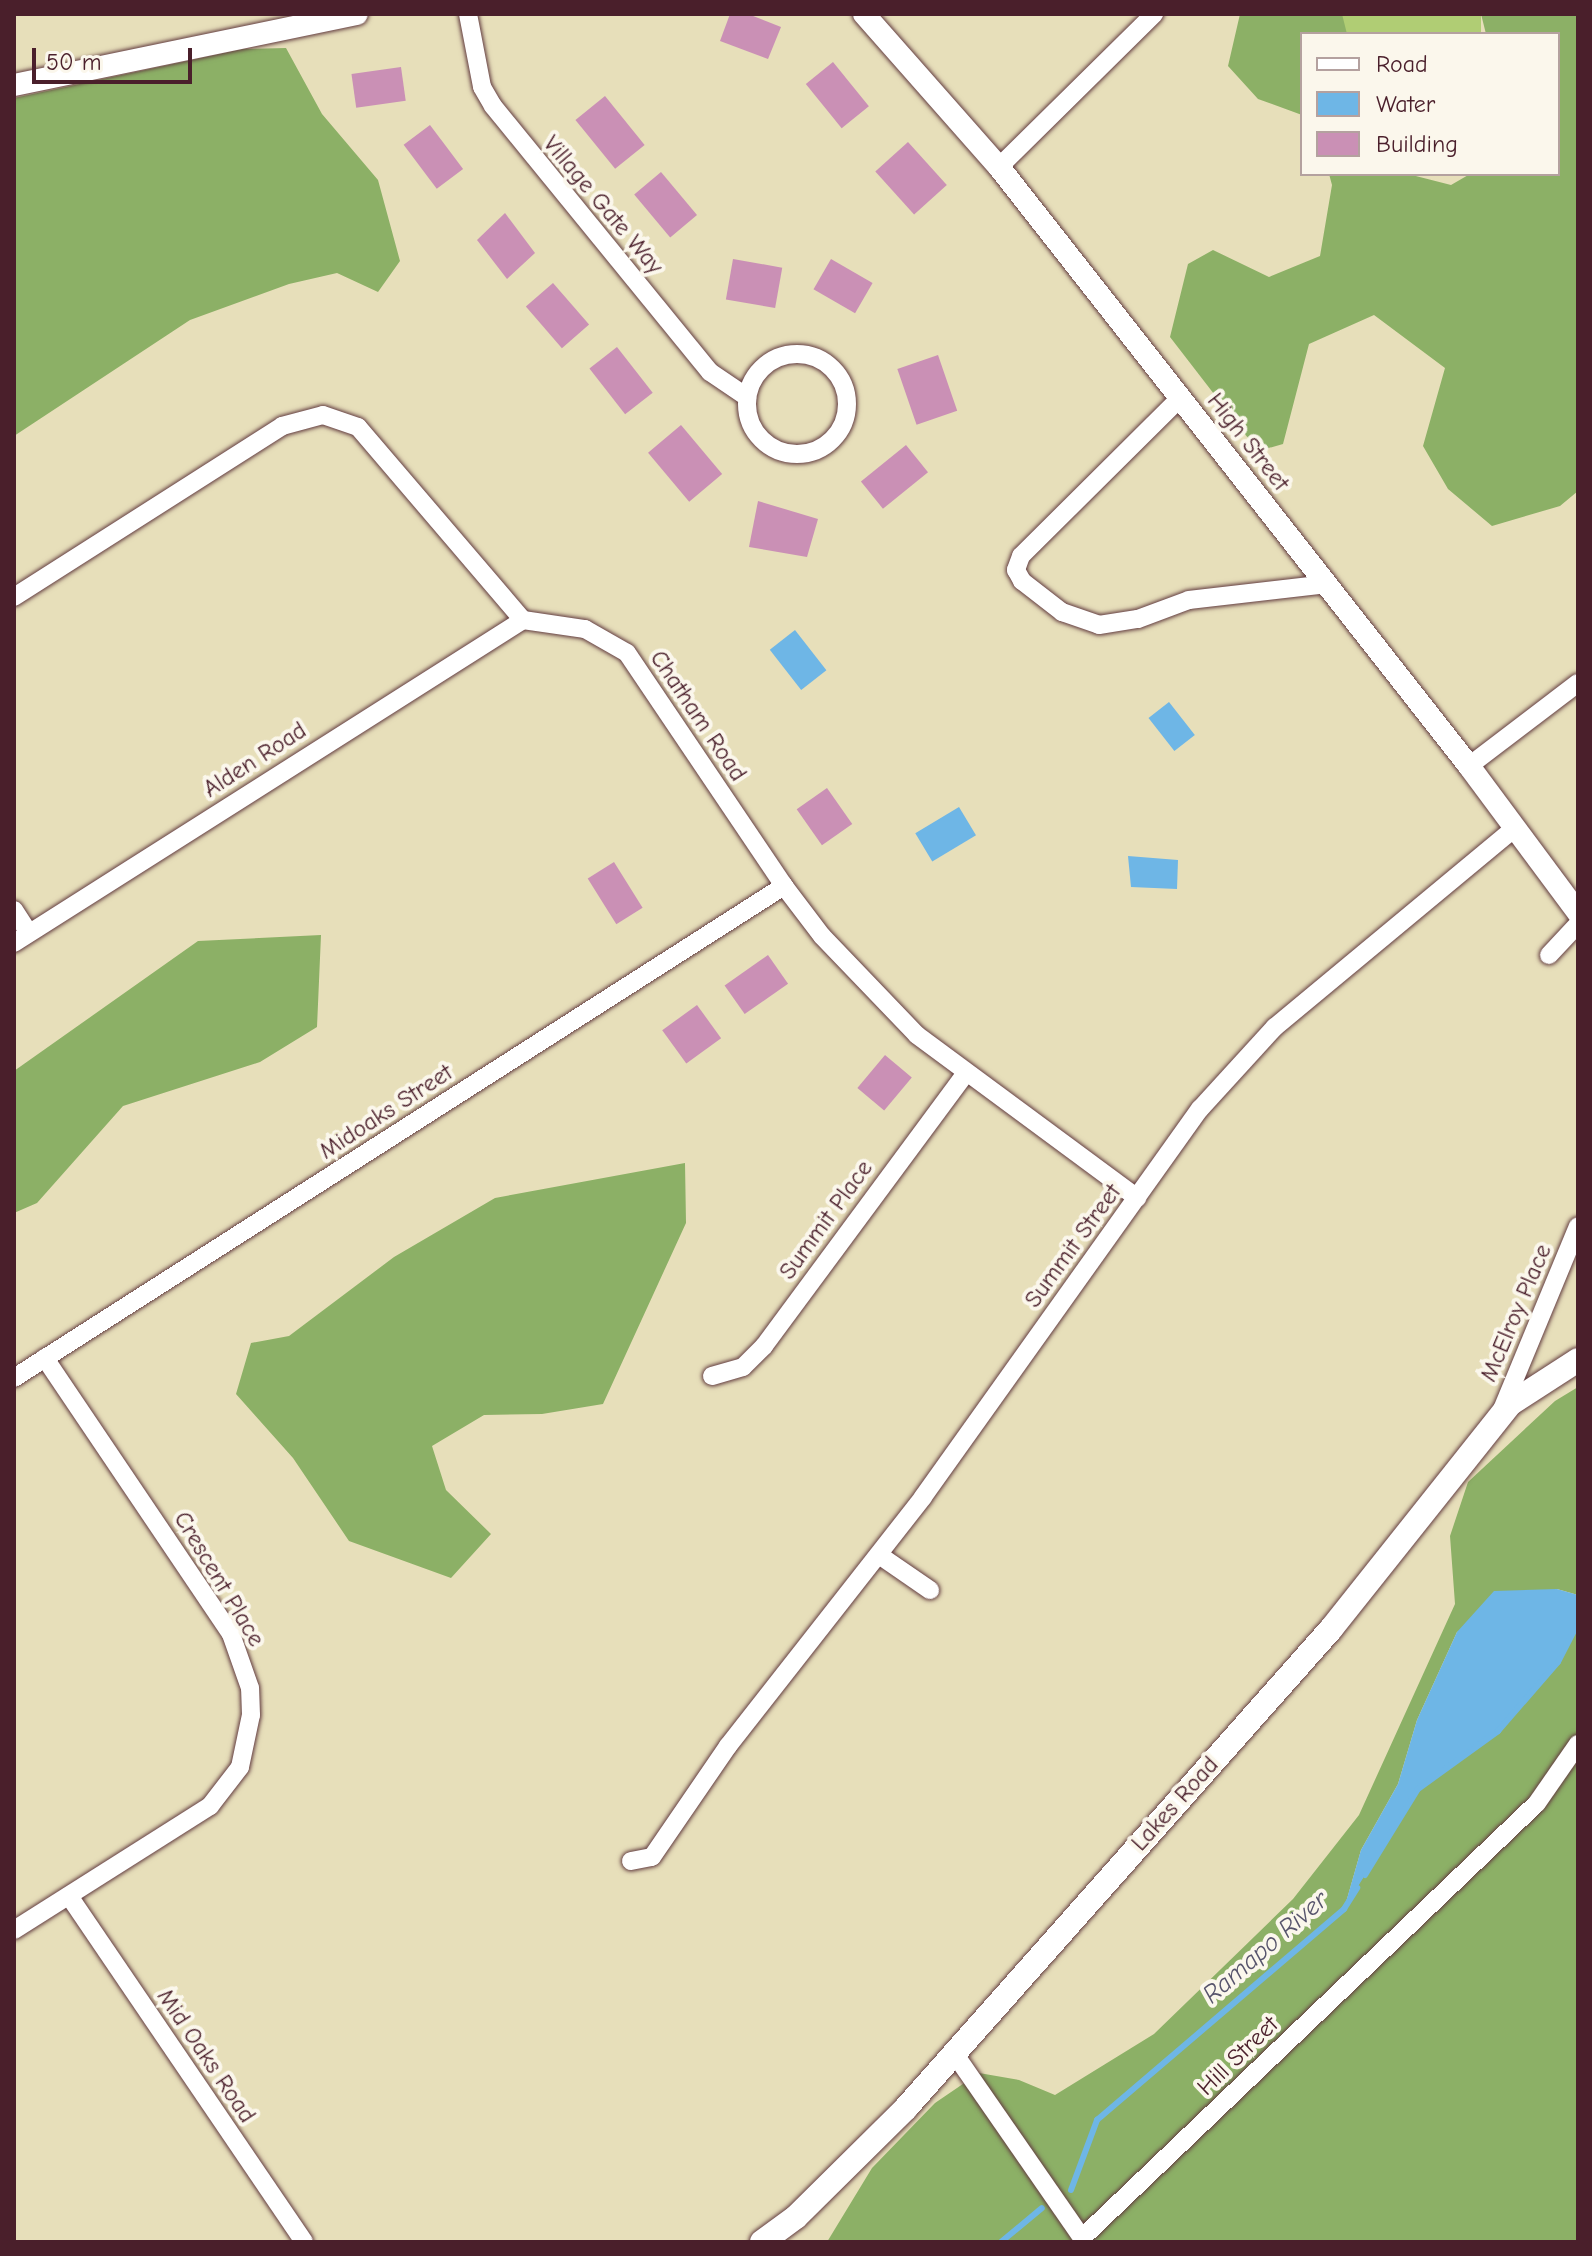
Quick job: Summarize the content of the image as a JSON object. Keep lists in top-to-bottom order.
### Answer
{
  "streets": {
    "main road": ["Lakes Road"],
    "street": [
      "Village Gate Way",
      "High Street",
      "Chatham Road",
      "Alden Road",
      "Midoaks Street",
      "Summit Place",
      "Summit Street",
      "McElroy Place",
      "Crescent Place",
      "Mid Oaks Road",
      "Hill Street"
    ]
  },
  "crossings": [
    ["High Street", "Summit Street"],
    ["Chatham Road", "Alden Road"],
    ["Chatham Road", "Midoaks Street"],
    ["Chatham Road", "Summit Place"],
    ["Chatham Road", "Summit Street"],
    ["Midoaks Street", "Crescent Place"],
    ["McElroy Place", "Lakes Road"],
    ["Crescent Place", "Mid Oaks Road"],
    ["Lakes Road", "Hill Street"]
  ],
  "water": ["Ramapo River"],
  "legend": ["Road", "Water", "Building"],
  "scale_bar": "50 m"
}
